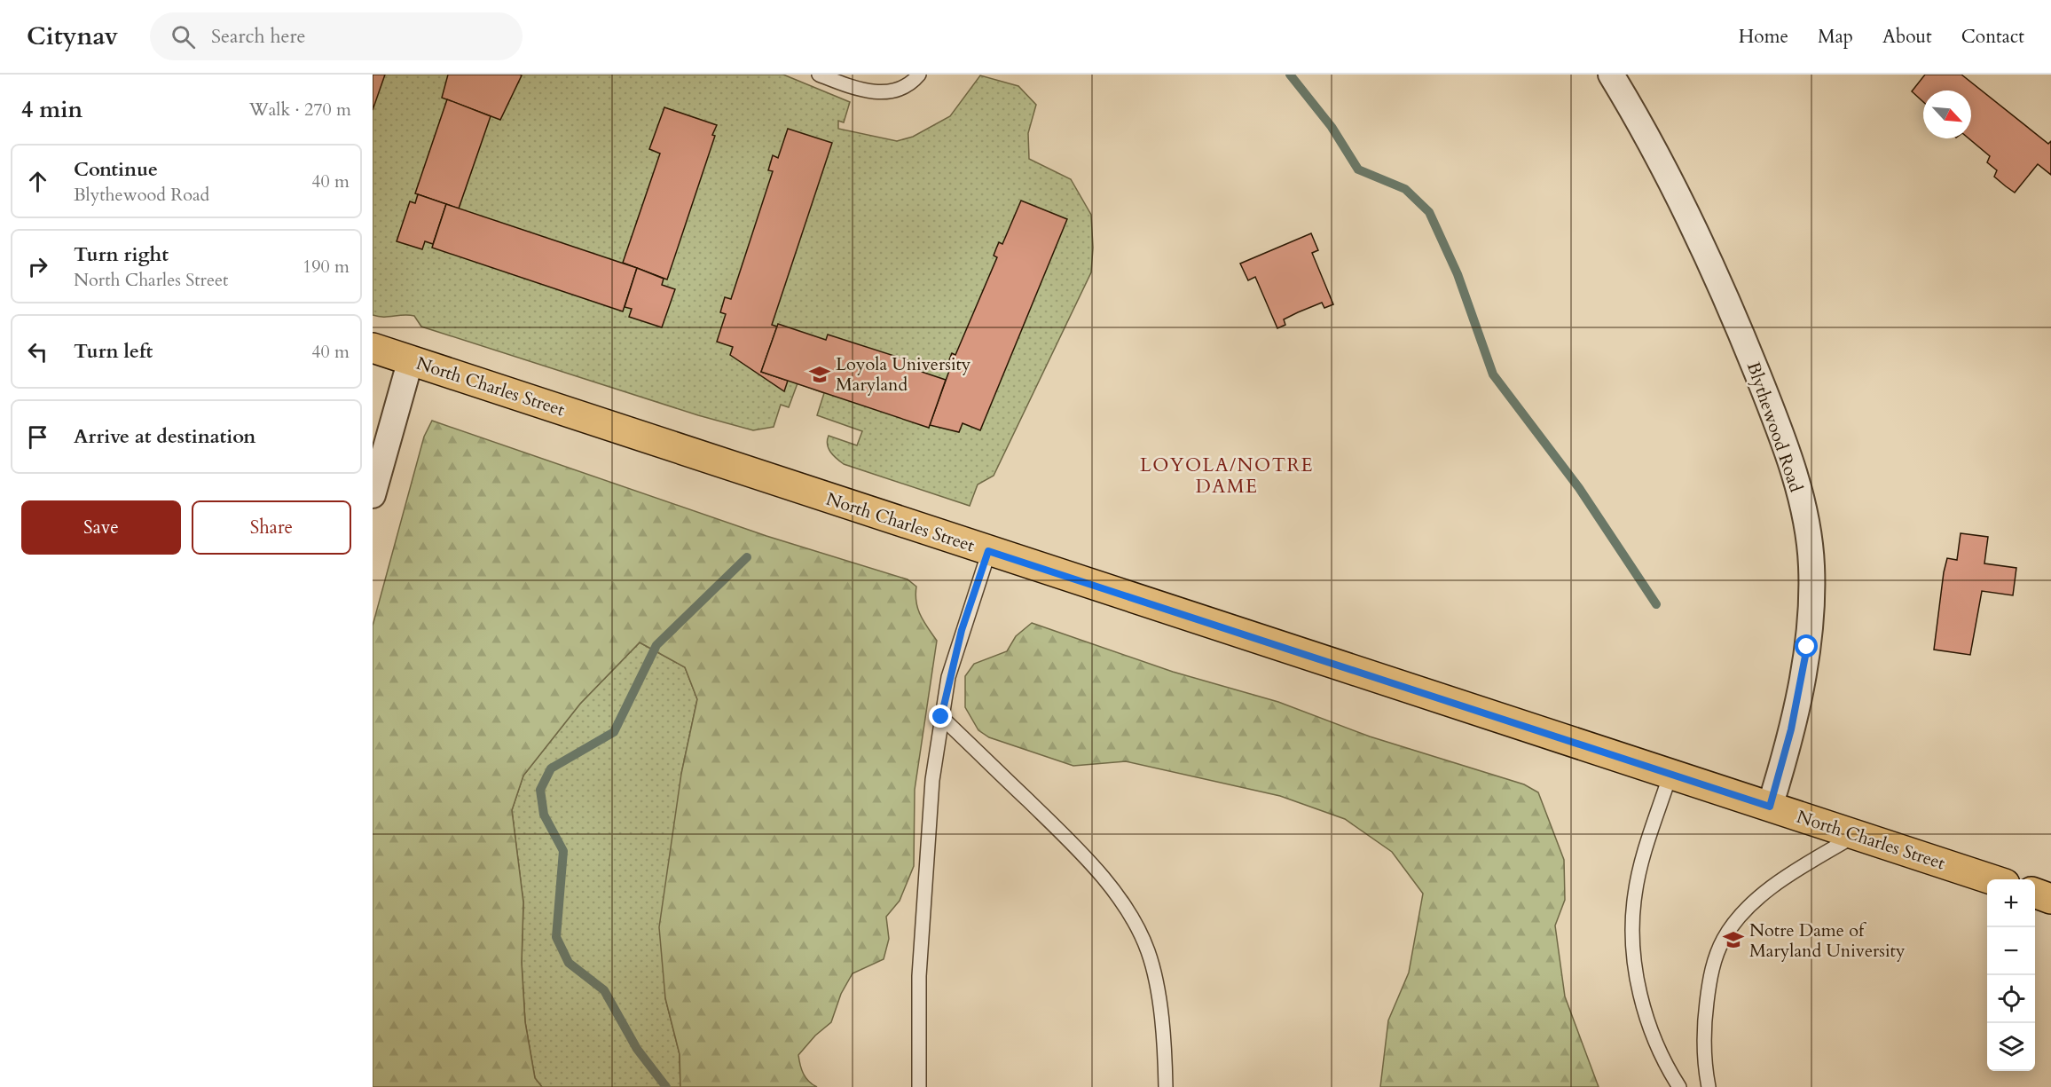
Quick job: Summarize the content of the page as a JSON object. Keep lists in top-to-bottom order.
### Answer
{
  "streets": {
    "main road": ["North Charles Street"],
    "street": ["Blythewood Road"]
  },
  "crossings": [
    ["North Charles Street", "Blythewood Road"]
  ],
  "districts": ["LOYOLA/NOTRE DAME"],
  "places": {
    "school or university": ["Loyola University Maryland", "Notre Dame of Maryland University"]
  },
  "north": "bottom right",
  "page": {
    "header": "Citynav",
    "search": "Search here",
    "nav": [
      "Home",
      "Map",
      "About",
      "Contact"
    ],
    "heading": ["4 min", "Walk · 270 m"],
    "list": [
      ["Continue", "Blythewood Road", "40 m"],
      ["Turn right", "North Charles Street", "190 m"],
      ["Turn left", "40 m"],
      "Arrive at destination"
    ],
    "buttons": ["Save", "Share"],
    "map_buttons": ["+", "−"]
  }
}
